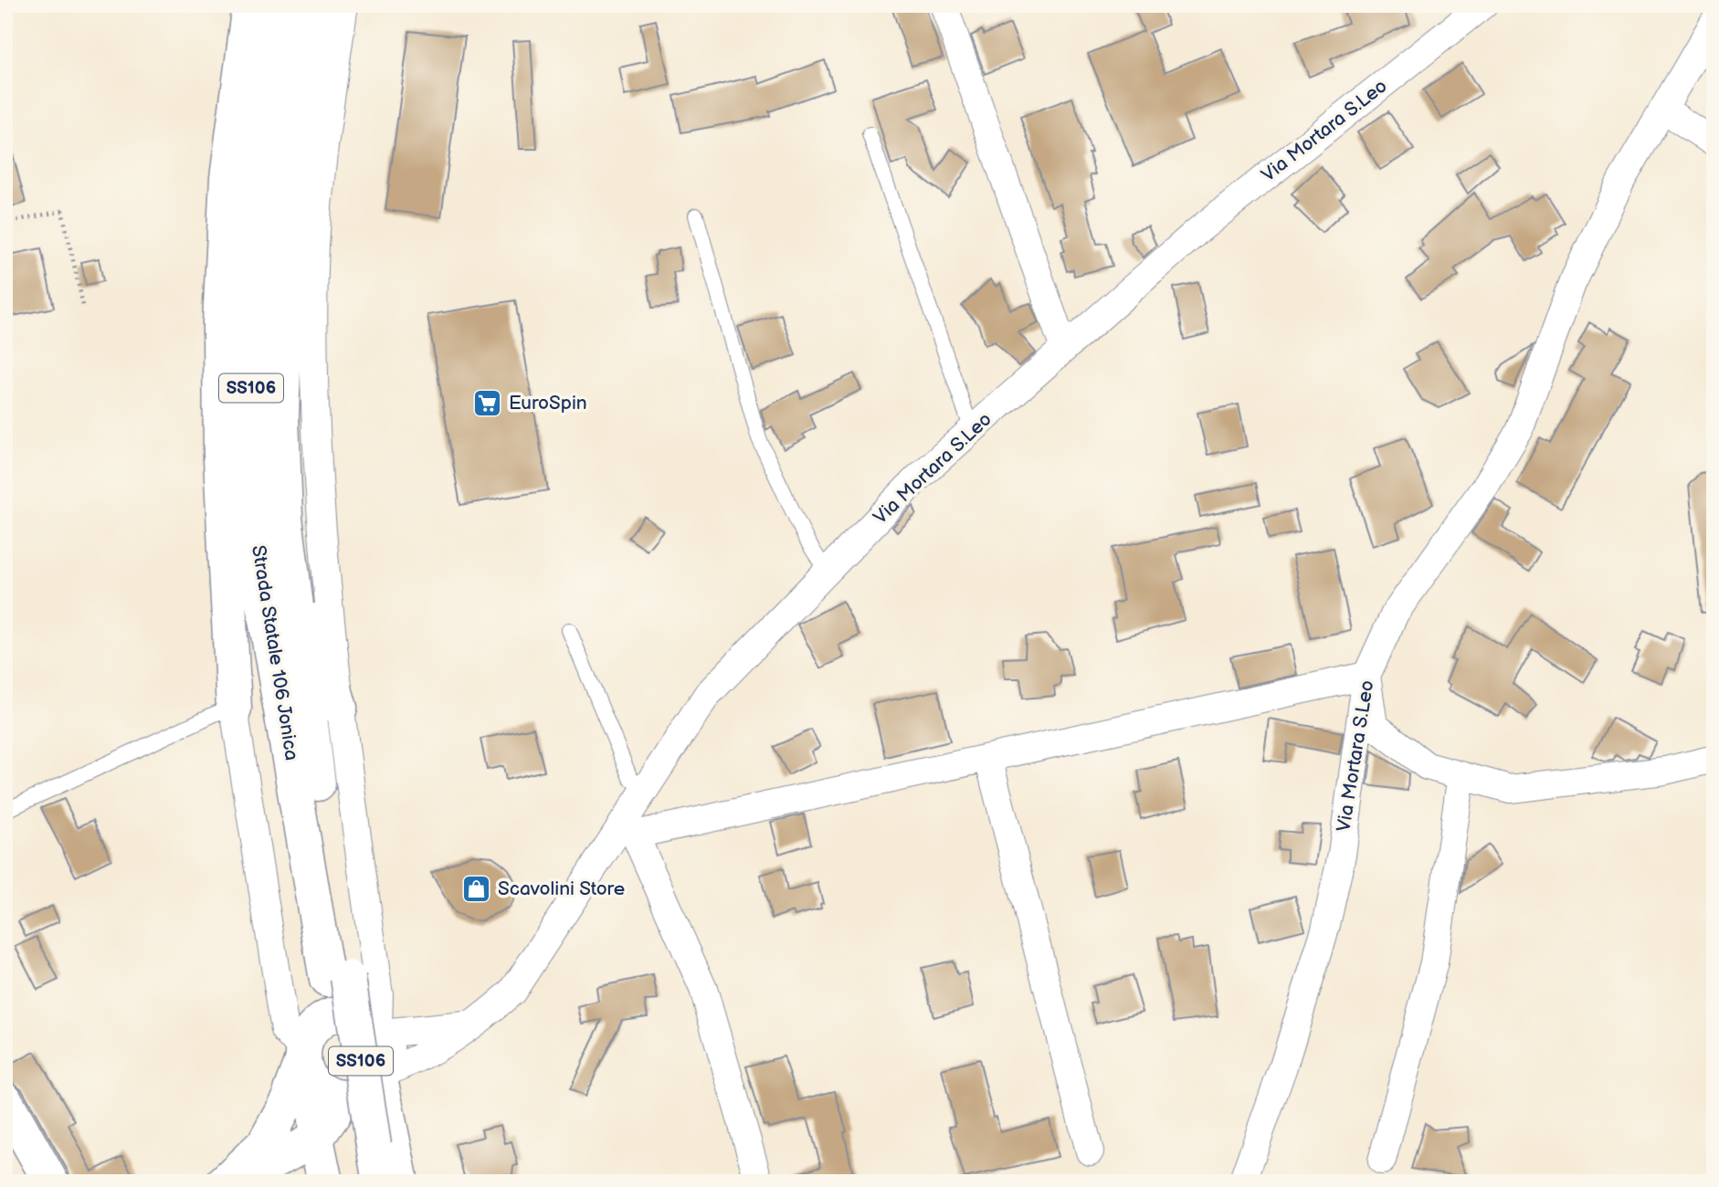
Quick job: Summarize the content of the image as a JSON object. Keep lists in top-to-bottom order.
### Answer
{
  "streets": {
    "main road": ["SS106", "Strada Statale 106 Jonica"],
    "street": ["Via Mortara S.Leo"]
  },
  "places": {
    "supermarket": ["EuroSpin"],
    "shop": ["Scavolini Store"]
  }
}
